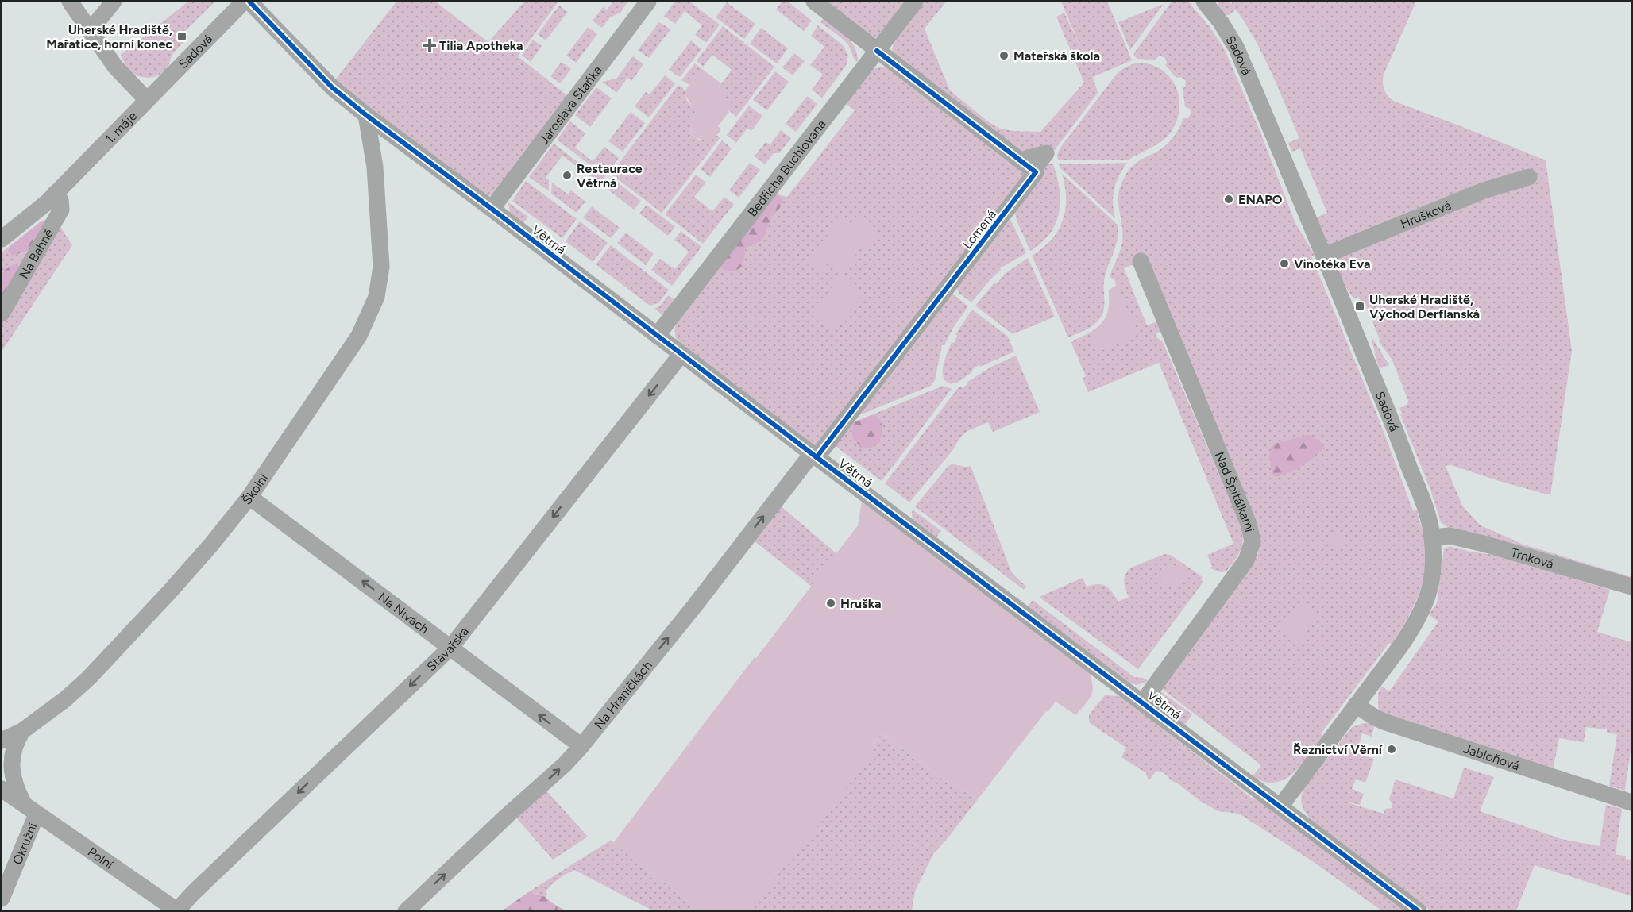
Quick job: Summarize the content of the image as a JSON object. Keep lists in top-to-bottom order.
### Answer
{
  "streets": {
    "street": [
      "Sadová",
      "Jaroslava Staňka",
      "1. máje",
      "Bedřicha Buchlovana",
      "Hrušková",
      "Lomená",
      "Větrná",
      "Na Bahně",
      "Školní",
      "Nad Špitálkami",
      "Trnková",
      "Na Nivách",
      "Stavařská",
      "Na Hraničkách",
      "Jabloňová",
      "Okružní",
      "Polní"
    ]
  },
  "crossings": [
    ["Sadová", "1. máje"],
    ["Sadová", "Hrušková"],
    ["Sadová", "Větrná"],
    ["Sadová", "Trnková"],
    ["Sadová", "Jabloňová"],
    ["Jaroslava Staňka", "Větrná"],
    ["1. máje", "Na Bahně"],
    ["Bedřicha Buchlovana", "Lomená"],
    ["Bedřicha Buchlovana", "Větrná"],
    ["Lomená", "Větrná"],
    ["Lomená", "Na Hraničkách"],
    ["Větrná", "Školní"],
    ["Větrná", "Nad Špitálkami"],
    ["Větrná", "Stavařská"],
    ["Větrná", "Na Hraničkách"],
    ["Školní", "Na Nivách"],
    ["Na Nivách", "Stavařská"],
    ["Na Nivách", "Na Hraničkách"],
    ["Stavařská", "Polní"],
    ["Okružní", "Polní"]
  ],
  "one_way": ["Na Nivách", "Stavařská", "Na Hraničkách"],
  "places": {
    "transit": ["Uherské Hradiště, Mařatice, horní konec", "Uherské Hradiště, Východ Derflanská"],
    "health": ["Tilia Apotheka"],
    "other": [
      "Mateřská škola",
      "Restaurace Větrná",
      "ENAPO",
      "Vinotéka Eva",
      "Hruška",
      "Řeznictví Věrní"
    ]
  }
}
